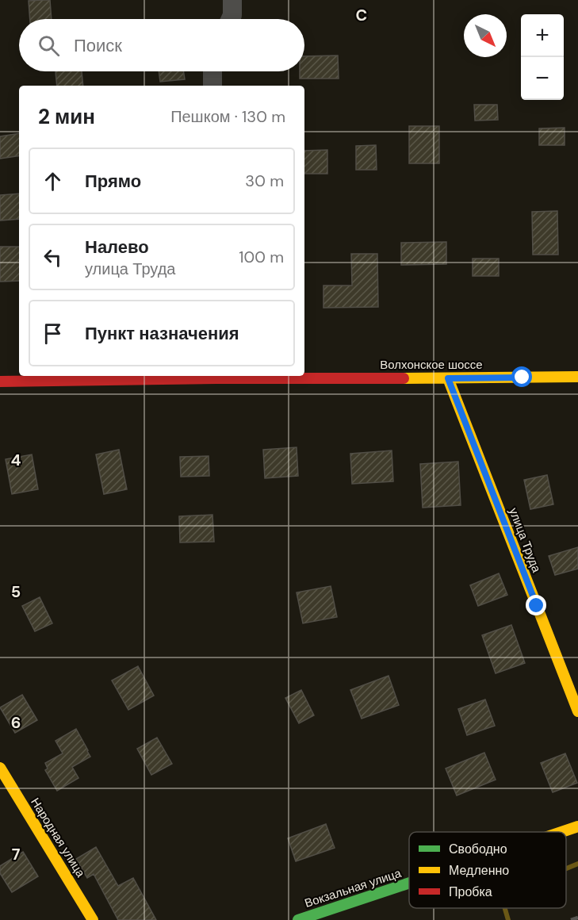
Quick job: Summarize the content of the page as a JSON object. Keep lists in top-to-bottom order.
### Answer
{
  "streets": {
    "street": [
      "Волхонское шоссе",
      "улица Труда",
      "Народная улица",
      "Вокзальная улица"
    ]
  },
  "crossings": [
    ["Волхонское шоссе", "улица Труда"]
  ],
  "legend": ["Свободно", "Медленно", "Пробка"],
  "north": "bottom right",
  "page": {
    "map_buttons": ["+", "−"],
    "search": "Поиск",
    "heading": ["2 мин", "Пешком · 130 m"],
    "list": [
      ["Прямо", "30 m"],
      ["Налево", "улица Труда", "100 m"],
      "Пункт назначения"
    ]
  },
  "grid": {
    "columns": ["C"],
    "rows": [
      "4",
      "5",
      "6",
      "7"
    ]
  }
}
